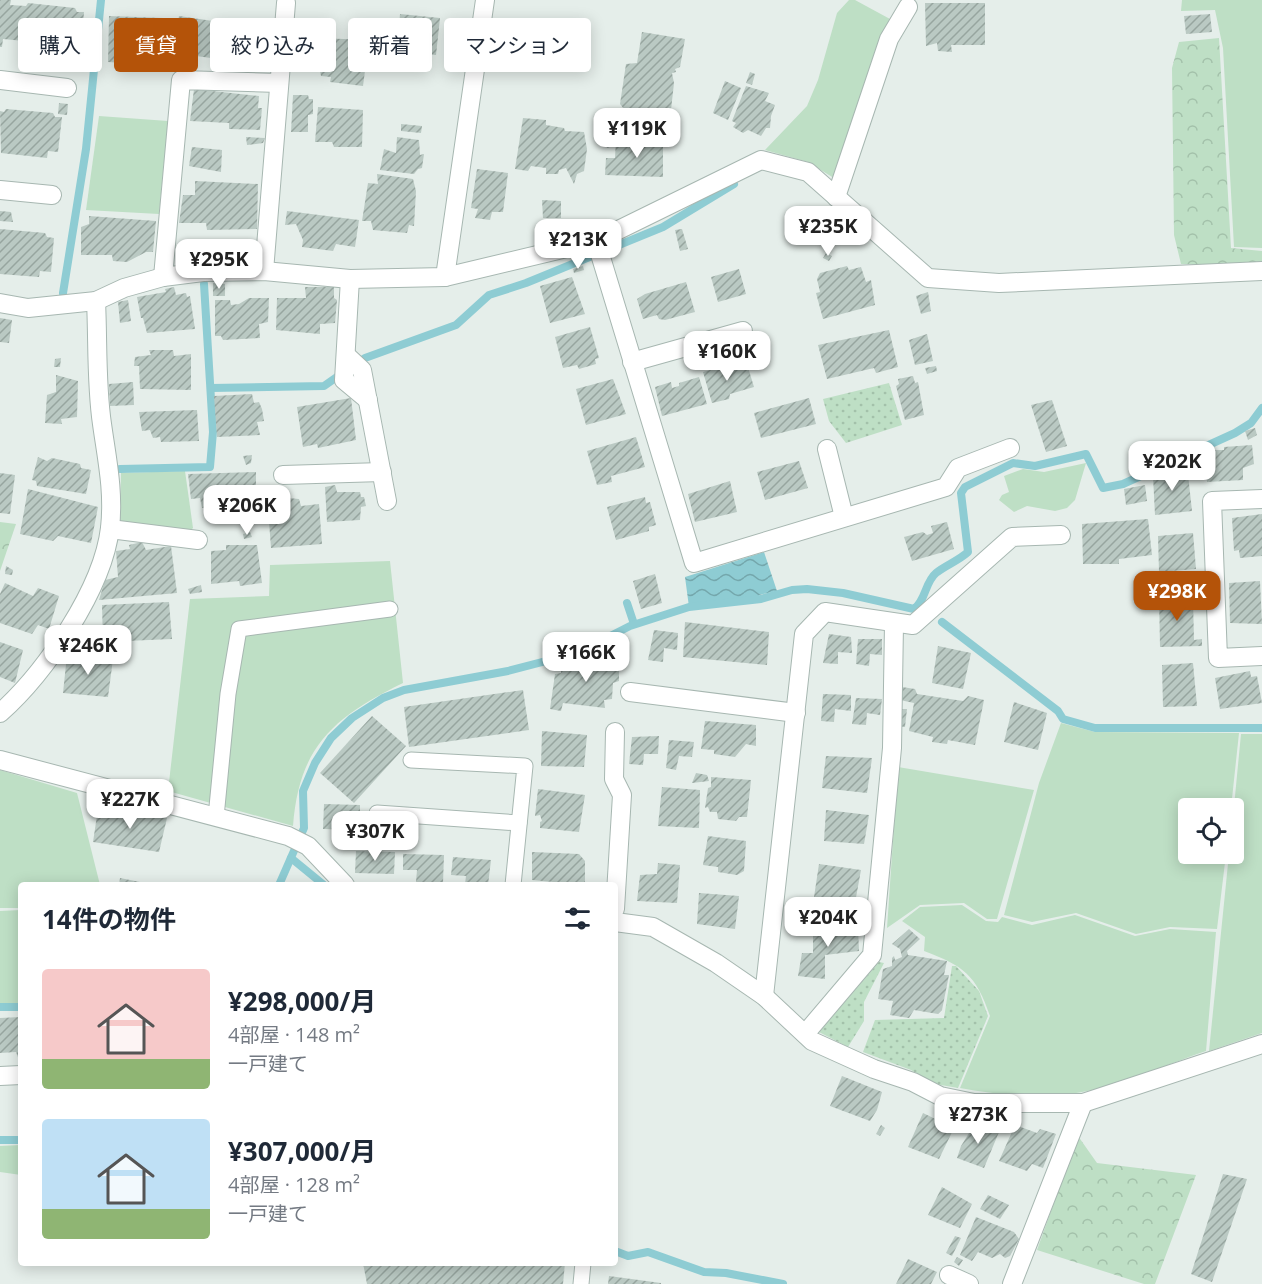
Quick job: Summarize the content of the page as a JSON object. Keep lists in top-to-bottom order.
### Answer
{
  "page": {
    "chip": [
      "購入",
      "賃貸",
      "絞り込み",
      "新着",
      "マンション"
    ],
    "price": [
      "¥119K",
      "¥235K",
      "¥213K",
      "¥295K",
      "¥160K",
      "¥202K",
      "¥206K",
      "¥298K",
      "¥246K",
      "¥166K",
      "¥227K",
      "¥307K",
      "¥204K",
      "¥273K"
    ],
    "heading": "14件の物件",
    "list": [
      {
        "name": "¥298,000/月",
        "note": "4部屋 · 148 m² · 一戸建て"
      },
      {
        "name": "¥307,000/月",
        "note": "4部屋 · 128 m² · 一戸建て"
      }
    ]
  }
}
